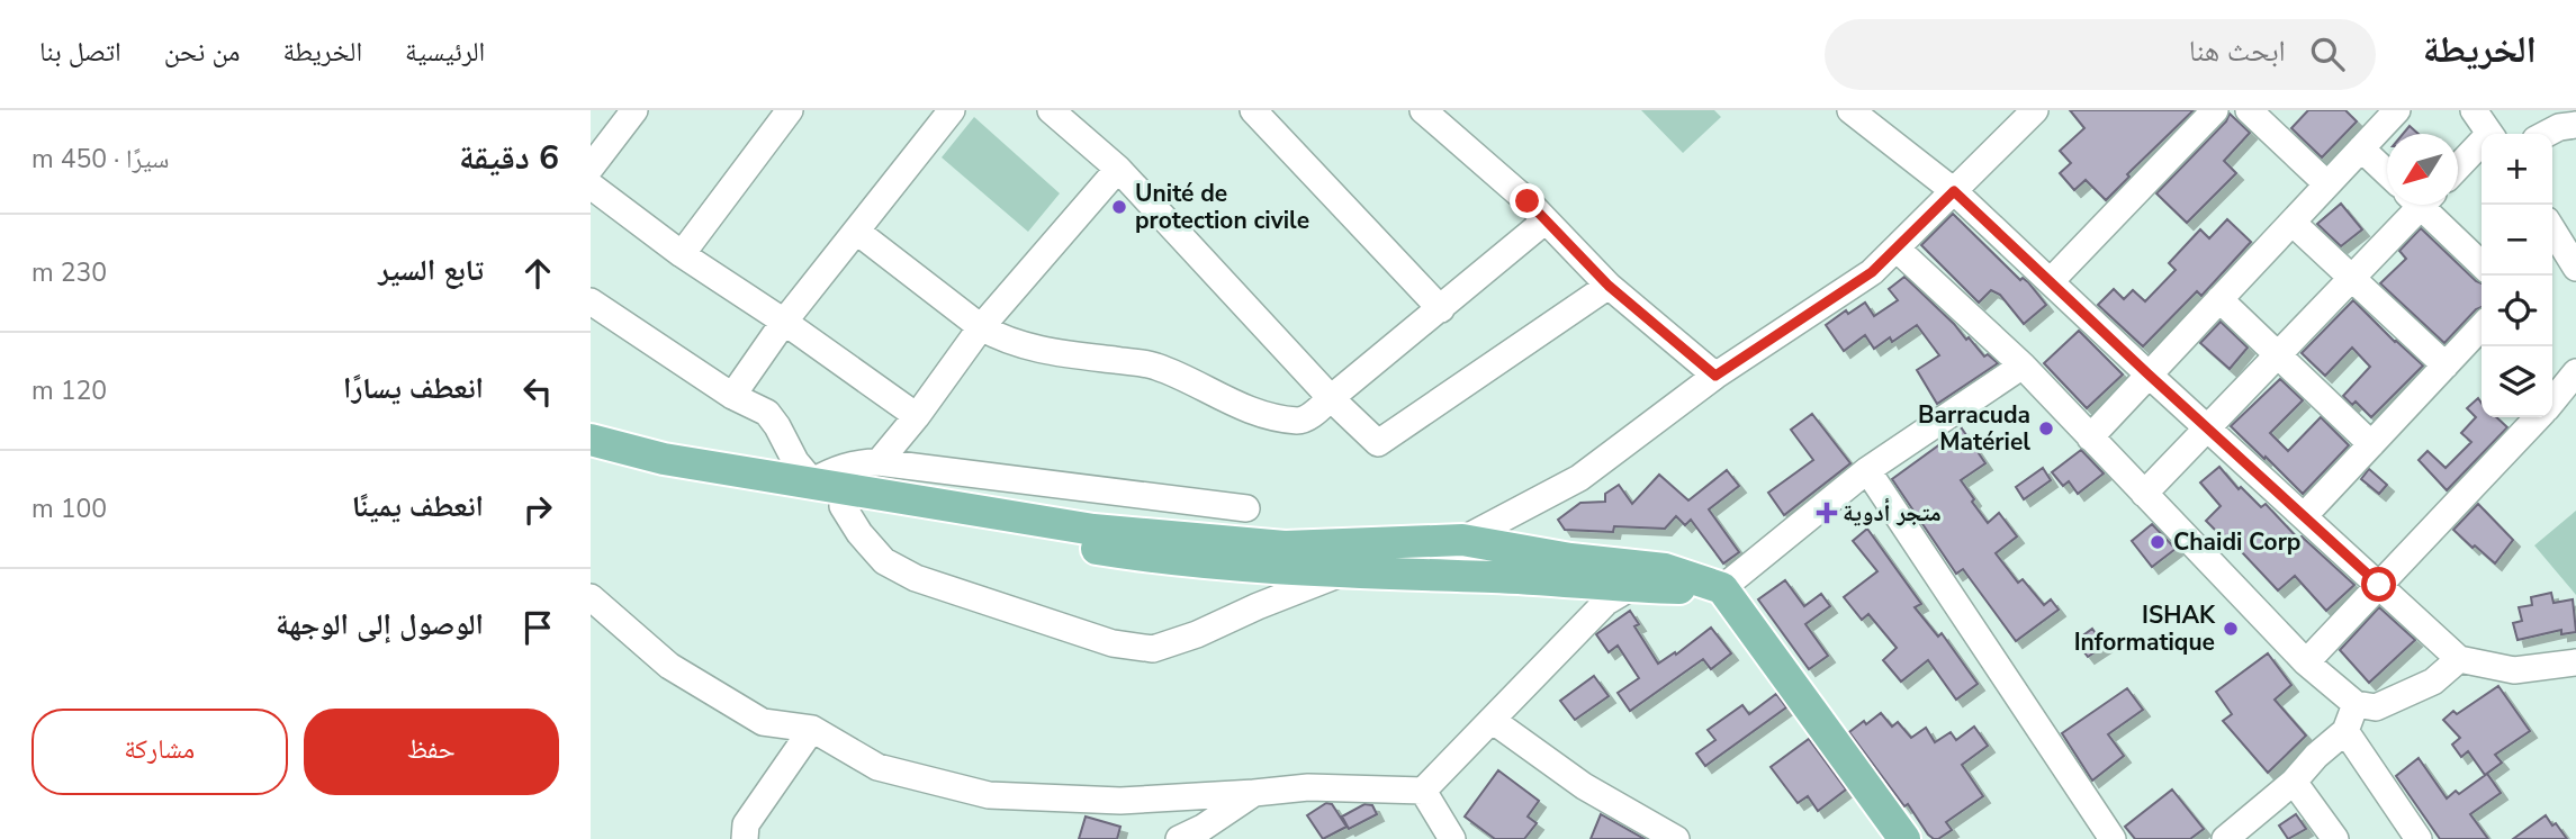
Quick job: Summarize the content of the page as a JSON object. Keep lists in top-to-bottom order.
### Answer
{
  "places": {
    "other": [
      "Unité de protection civile",
      "Barracuda Matériel",
      "Chaidi Corp",
      "ISHAK Informatique"
    ],
    "health": ["متجر أدوية"]
  },
  "north": "bottom left",
  "page": {
    "header": "الخريطة",
    "search": "ابحث هنا",
    "nav": [
      "الرئيسية",
      "الخريطة",
      "من نحن",
      "اتصل بنا"
    ],
    "heading": ["6 دقيقة", "سيرًا · 450 m"],
    "map_buttons": ["+", "−"],
    "list": [
      ["تابع السير", "230 m"],
      ["انعطف يسارًا", "120 m"],
      ["انعطف يمينًا", "100 m"],
      "الوصول إلى الوجهة"
    ],
    "buttons": ["حفظ", "مشاركة"]
  }
}
